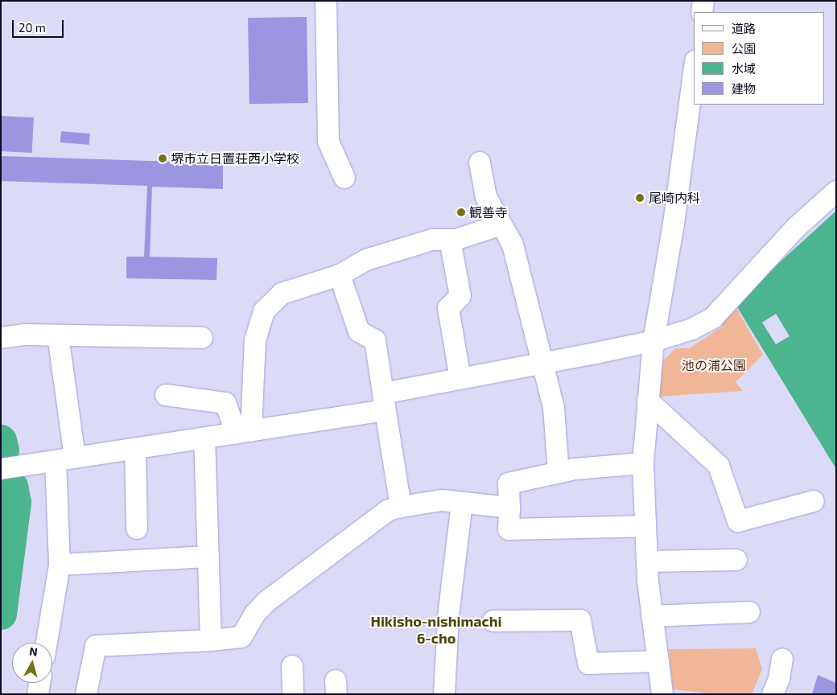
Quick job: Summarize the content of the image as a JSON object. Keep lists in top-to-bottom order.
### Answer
{
  "districts": ["Hikisho-nishimachi 6-cho"],
  "parks": ["池の浦公園"],
  "places": ["堺市立日置荘西小学校", "尾崎内科", "観善寺"],
  "legend": [
    "道路",
    "公園",
    "水域",
    "建物"
  ],
  "scale_bar": "20 m",
  "north": "top"
}
